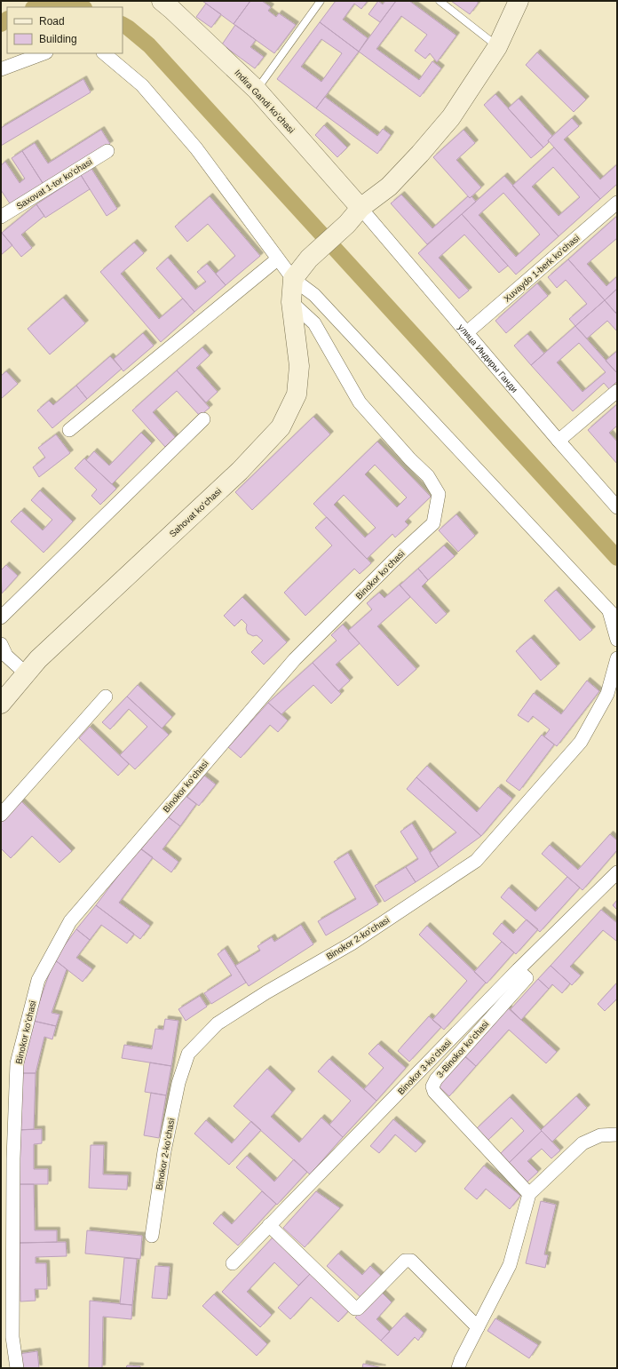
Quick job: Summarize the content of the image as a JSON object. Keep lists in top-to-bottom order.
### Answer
{
  "streets": {
    "street": [
      "Indira Gandi koʻchasi",
      "Saxovat 1-tor koʻchasi",
      "Xuvaydo 1-berk koʻchasi",
      "улица Индиры Ганди",
      "Sahovat koʻchasi",
      "Binokor koʻchasi",
      "Binokor 2-koʻchasi",
      "3-Binokor koʻchasi",
      "Binokor 3-koʻchasi"
    ]
  },
  "crossings": [
    ["Indira Gandi koʻchasi", "улица Индиры Ганди"],
    ["Xuvaydo 1-berk koʻchasi", "улица Индиры Ганди"],
    ["Sahovat koʻchasi", "Binokor koʻchasi"],
    ["3-Binokor koʻchasi", "Binokor 3-koʻchasi"]
  ],
  "legend": ["Road", "Building"]
}
